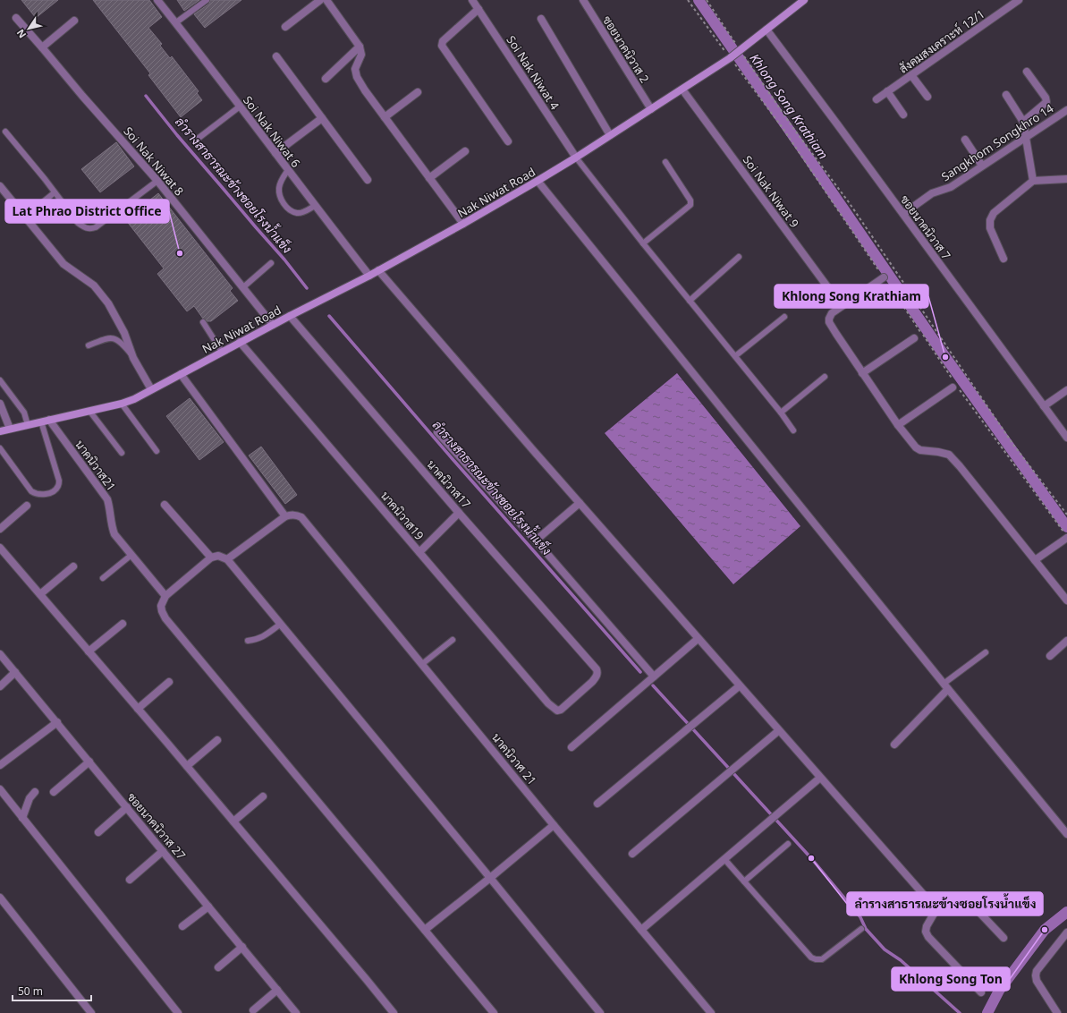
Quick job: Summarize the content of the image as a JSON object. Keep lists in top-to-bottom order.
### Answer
{
  "streets": {
    "main road": ["Nak Niwat Road"],
    "street": [
      "สังคมสงเคราะห์ 12/1",
      "ซอยนาคนิวาส 2",
      "Soi Nak Niwat 4",
      "Soi Nak Niwat 6",
      "Sangkhom Songkhro 14",
      "Soi Nak Niwat 8",
      "Soi Nak Niwat 9",
      "ซอยนาคนิวาส 7",
      "นาคนิวาส21",
      "นาคนิวาส17",
      "นาคนิวาส19",
      "นาคนิวาศ 21",
      "ซอยนาคนิวาส 27"
    ]
  },
  "crossings": [
    ["ซอยนาคนิวาส 2", "Nak Niwat Road"],
    ["Soi Nak Niwat 4", "Nak Niwat Road"],
    ["Soi Nak Niwat 6", "Nak Niwat Road"],
    ["Sangkhom Songkhro 14", "ซอยนาคนิวาส 7"],
    ["Soi Nak Niwat 8", "Nak Niwat Road"],
    ["Soi Nak Niwat 9", "Nak Niwat Road"],
    ["Nak Niwat Road", "ซอยนาคนิวาส 7"],
    ["Nak Niwat Road", "นาคนิวาส21"],
    ["Nak Niwat Road", "นาคนิวาส17"],
    ["Nak Niwat Road", "นาคนิวาส19"],
    ["นาคนิวาส17", "นาคนิวาส19"]
  ],
  "water": ["Khlong Song Krathiam", "ลำรางสาธารณะข้างซอยโรงน้ำแข็ง"],
  "places": [
    "Lat Phrao District Office",
    "Khlong Song Krathiam",
    "ลำรางสาธารณะข้างซอยโรงน้ำแข็ง",
    "Khlong Song Ton"
  ],
  "scale_bar": "50 m",
  "north": "bottom left"
}
